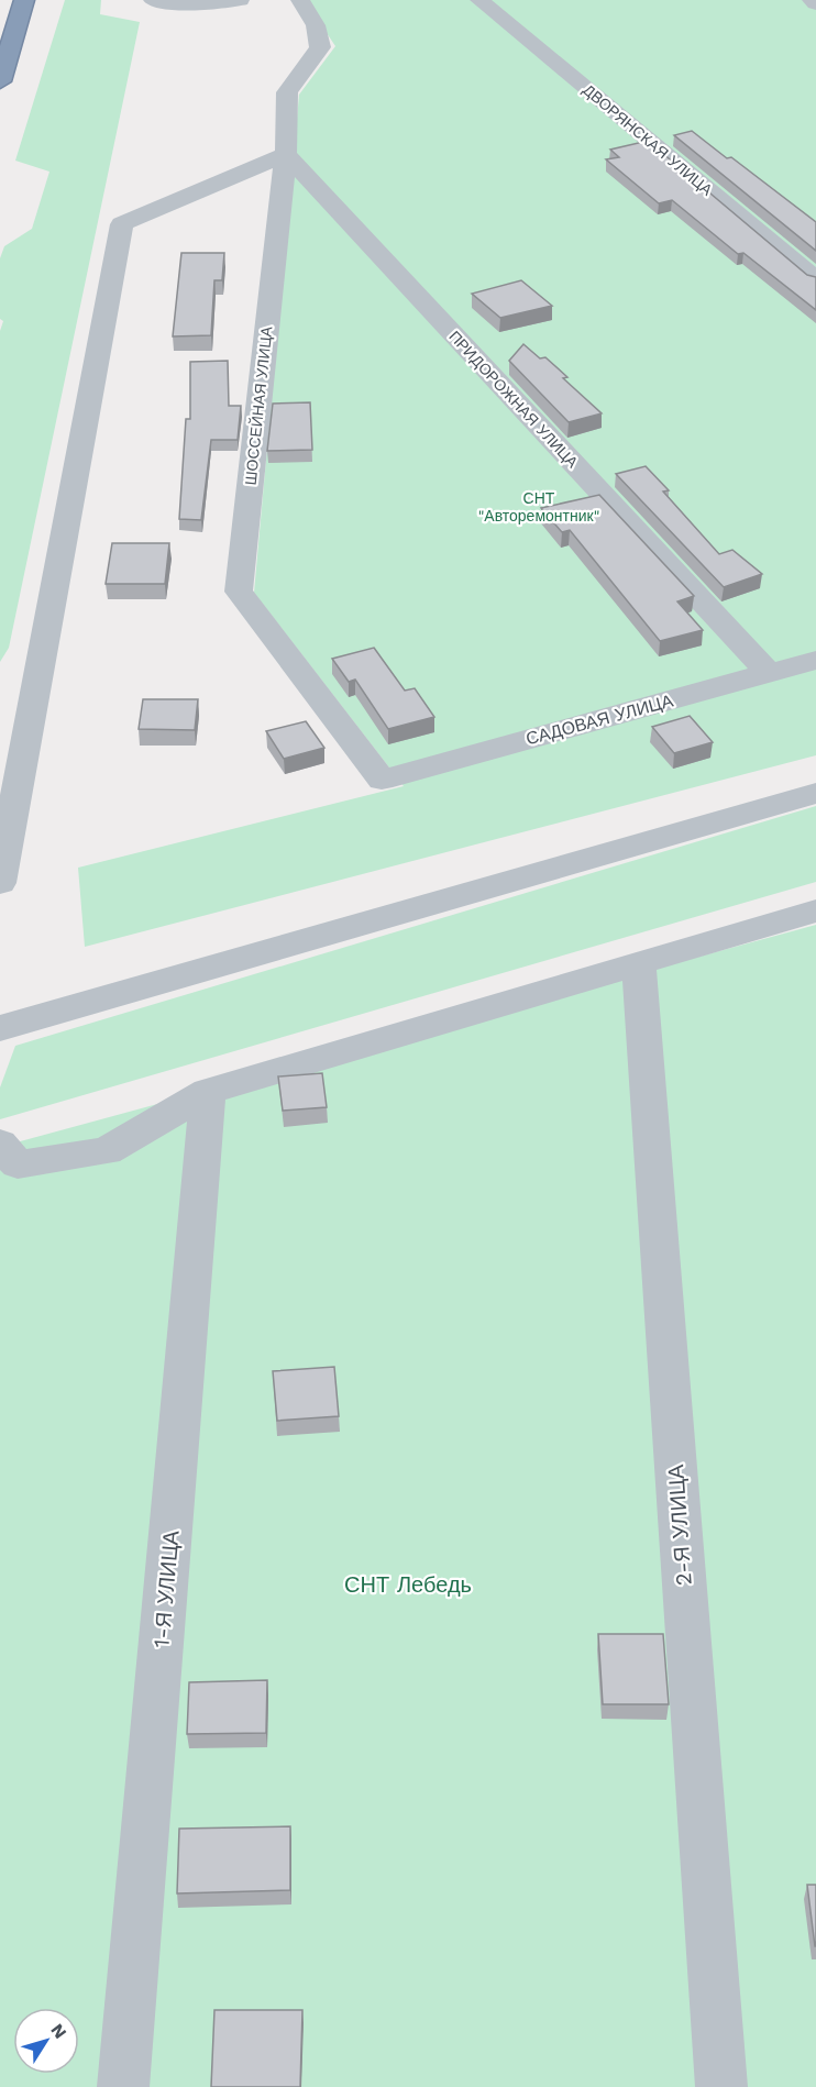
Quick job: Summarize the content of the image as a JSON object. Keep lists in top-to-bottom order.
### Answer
{
  "streets": {
    "street": [
      "ДВОРЯНСКАЯ УЛИЦА",
      "ПРИДОРОЖНАЯ УЛИЦА",
      "ШОССЕЙНАЯ УЛИЦА",
      "САДОВАЯ УЛИЦА",
      "2-Я УЛИЦА",
      "1-Я УЛИЦА"
    ]
  },
  "crossings": [
    ["ПРИДОРОЖНАЯ УЛИЦА", "ШОССЕЙНАЯ УЛИЦА"],
    ["ПРИДОРОЖНАЯ УЛИЦА", "САДОВАЯ УЛИЦА"],
    ["ШОССЕЙНАЯ УЛИЦА", "САДОВАЯ УЛИЦА"]
  ],
  "parks": ["СНТ \"Авторемонтник\"", "СНТ Лебедь"],
  "north": "top right"
}
